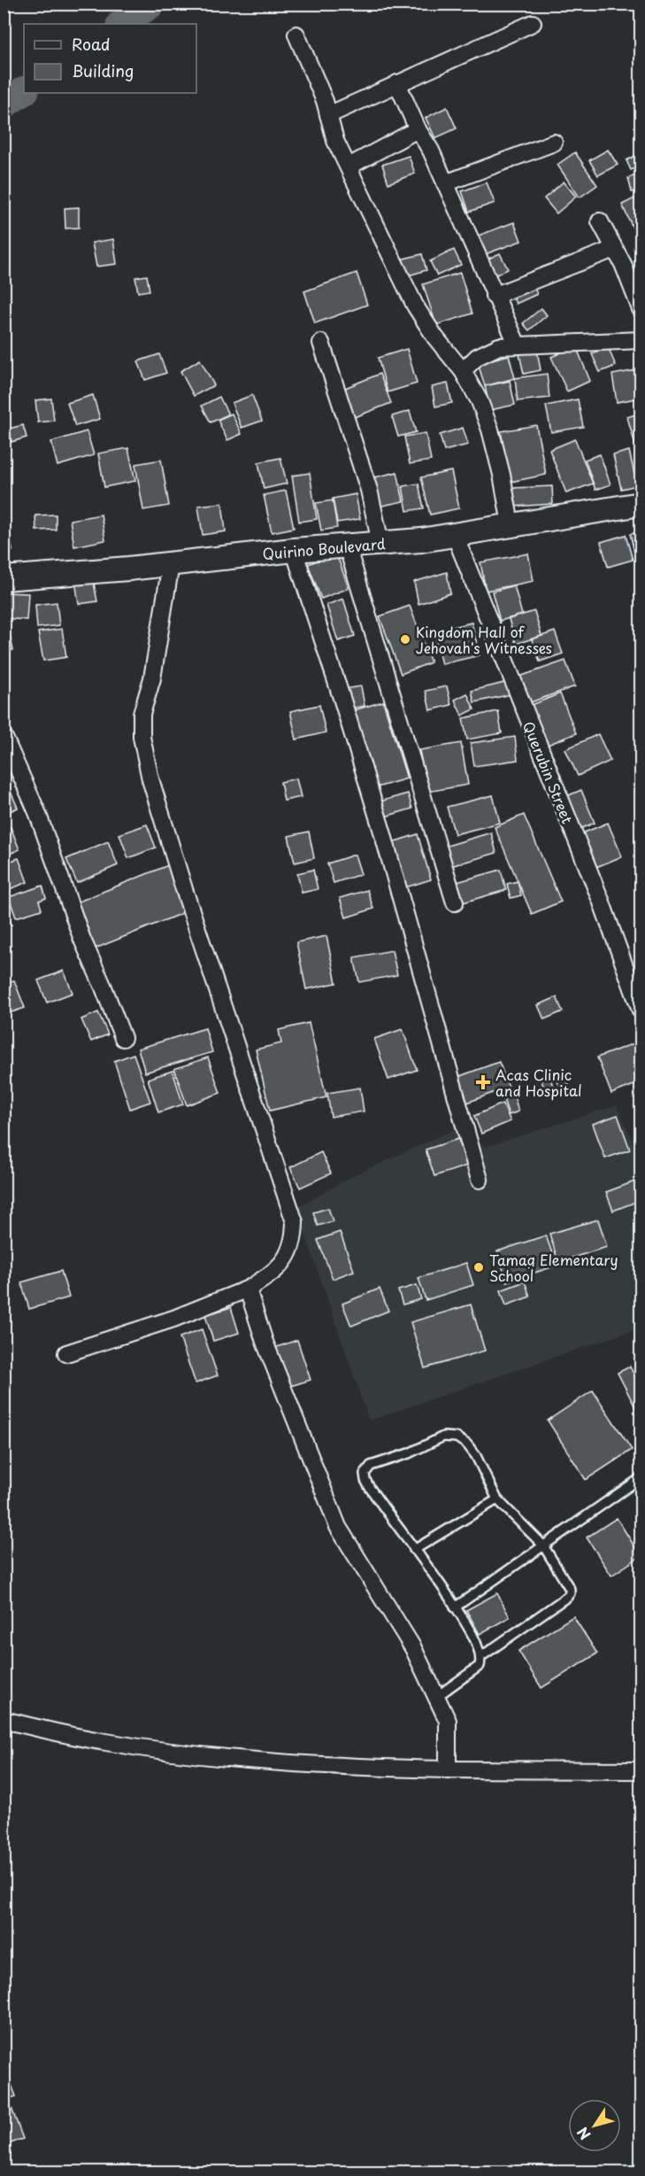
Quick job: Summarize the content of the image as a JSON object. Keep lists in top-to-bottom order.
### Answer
{
  "streets": {
    "main road": ["Quirino Boulevard"],
    "street": ["Querubin Street"]
  },
  "crossings": [
    ["Quirino Boulevard", "Querubin Street"]
  ],
  "places": {
    "other": ["Kingdom Hall of Jehovah's Witnesses", "Tamag Elementary School"],
    "health": ["Acas Clinic and Hospital"]
  },
  "legend": ["Road", "Building"],
  "north": "bottom left"
}
